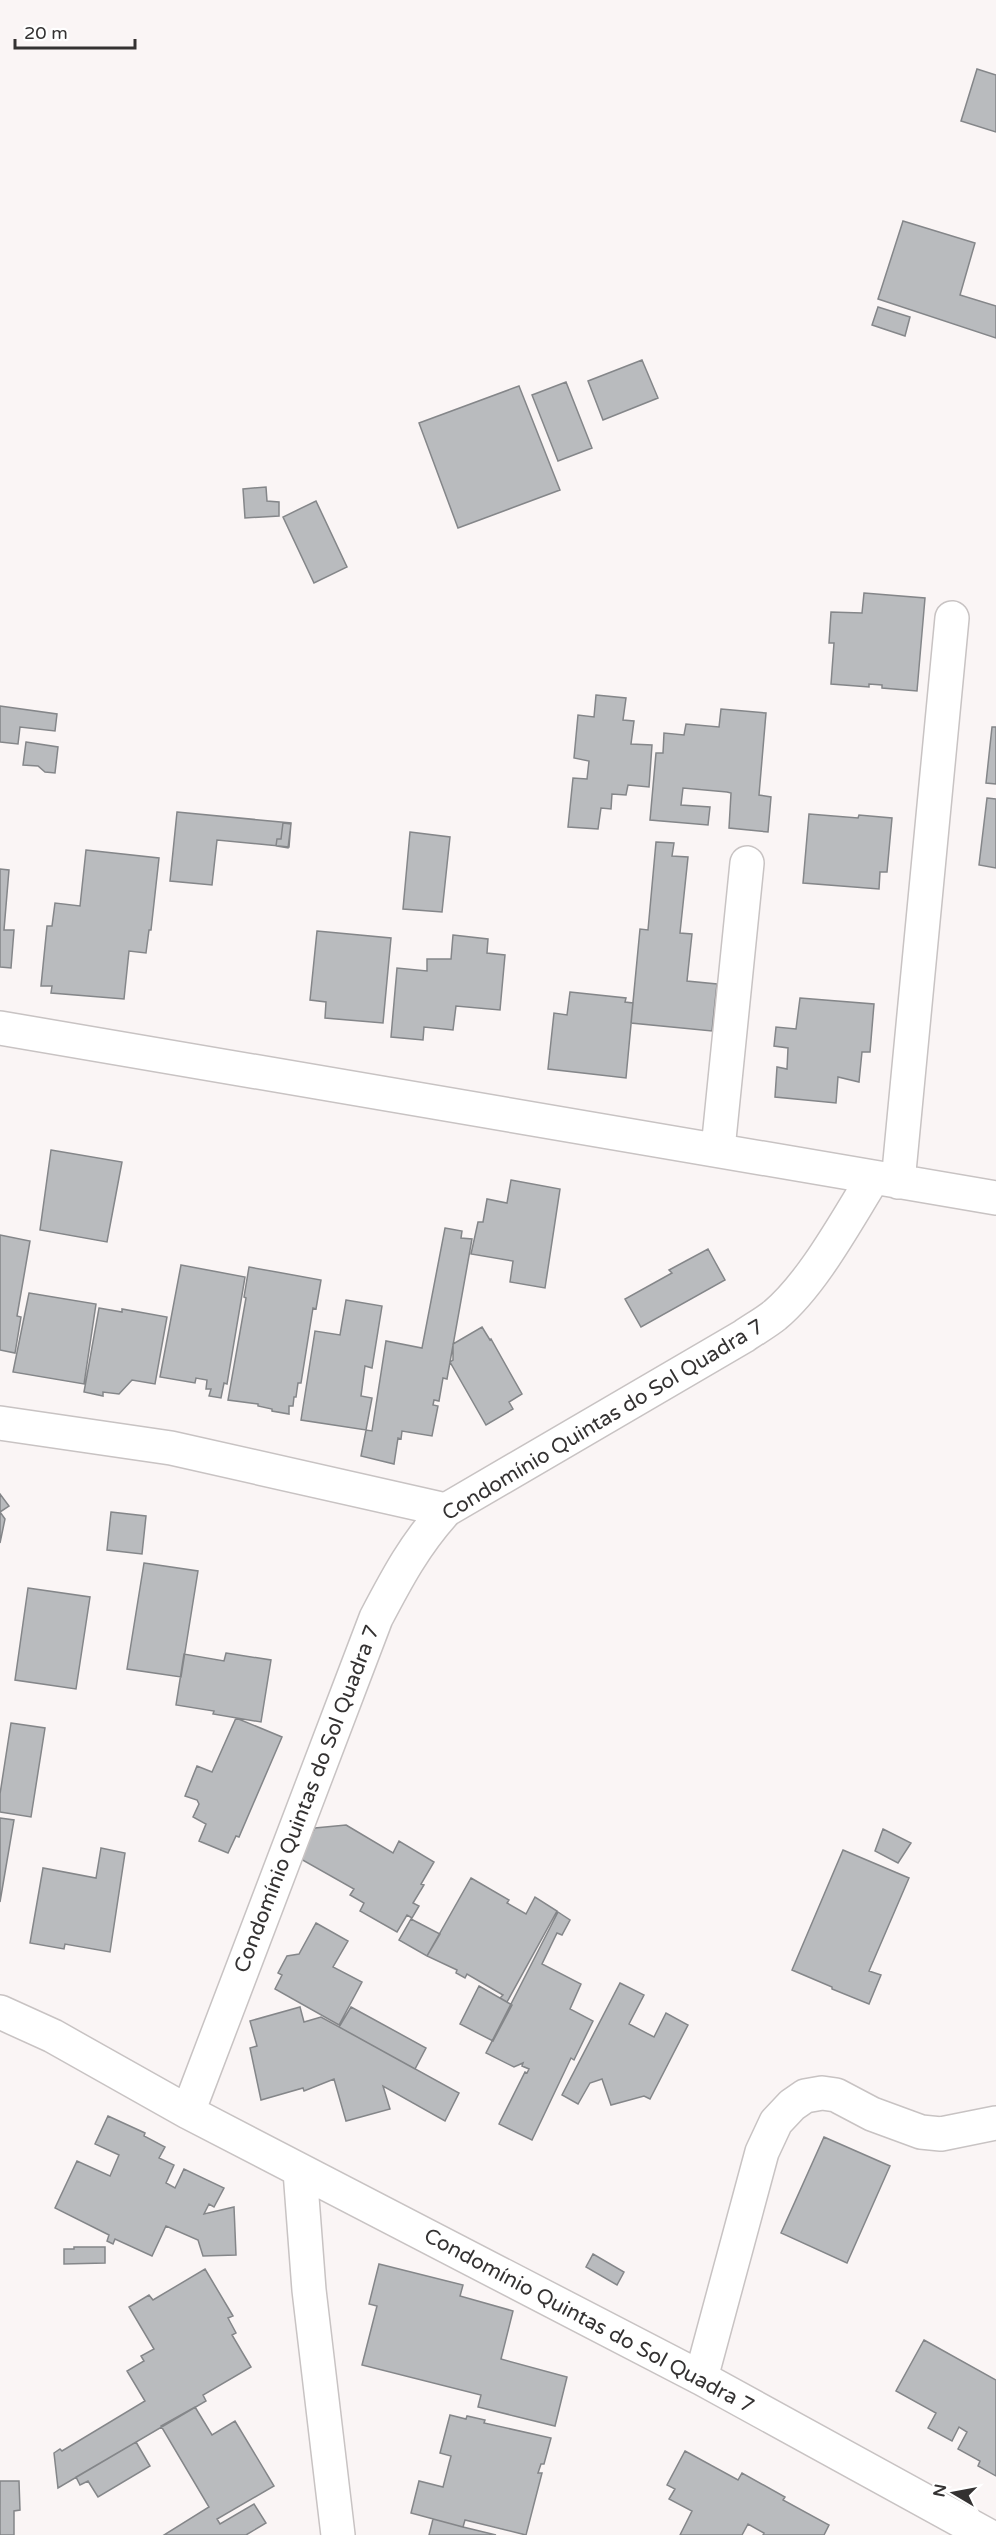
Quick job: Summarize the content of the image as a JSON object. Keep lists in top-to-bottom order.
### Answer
{
  "streets": {
    "street": ["Condomínio Quintas do Sol Quadra 7"]
  },
  "scale_bar": "20 m",
  "north": "left"
}
